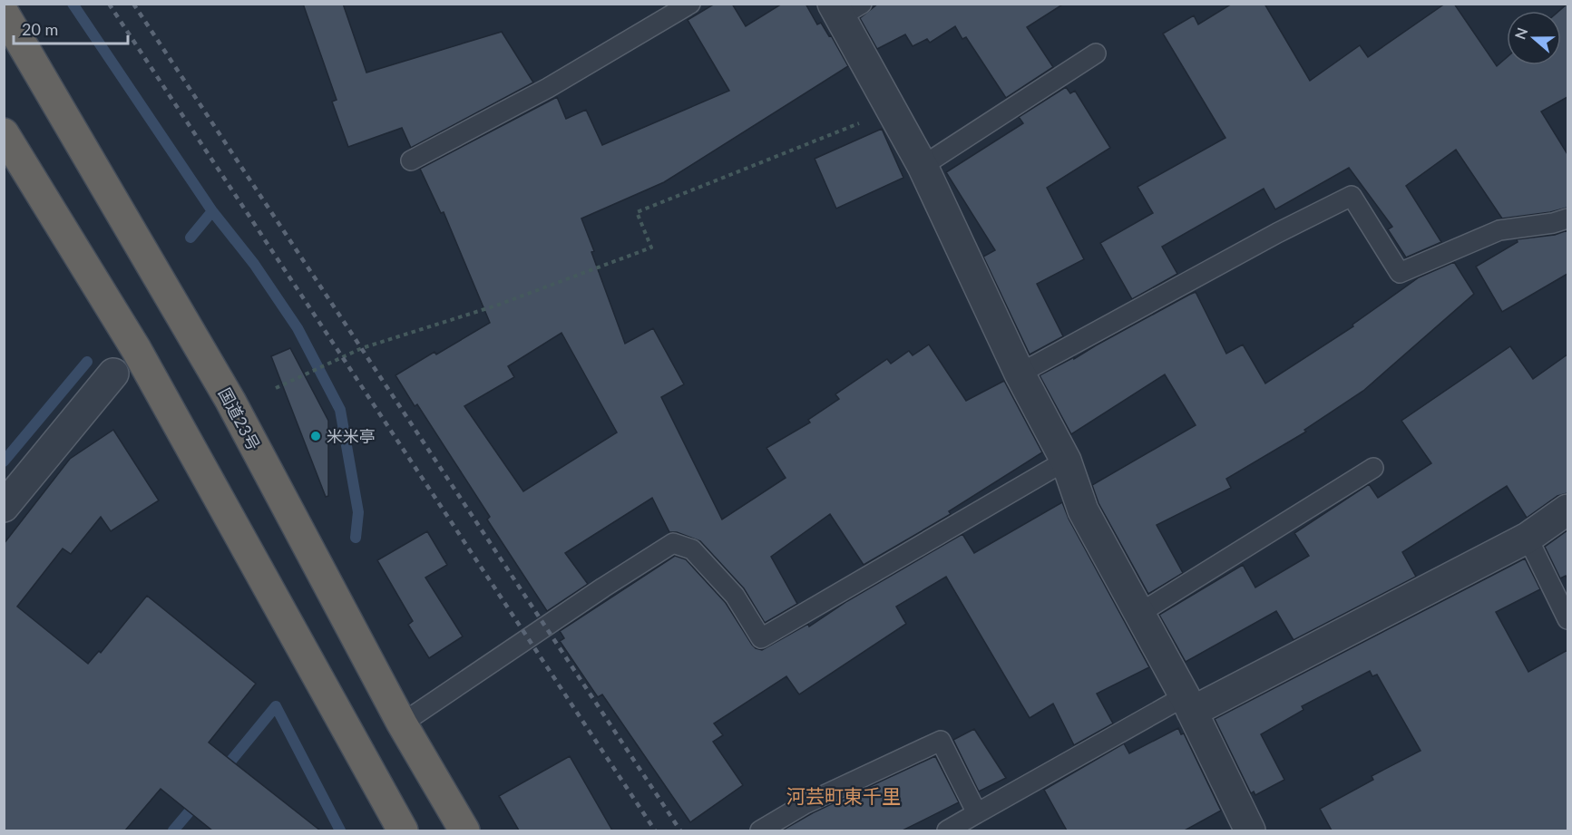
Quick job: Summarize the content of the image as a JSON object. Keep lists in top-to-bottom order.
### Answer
{
  "streets": {
    "highway": ["国道23号"]
  },
  "districts": ["河芸町東千里"],
  "places": ["米米亭"],
  "scale_bar": "20 m",
  "north": "left"
}
